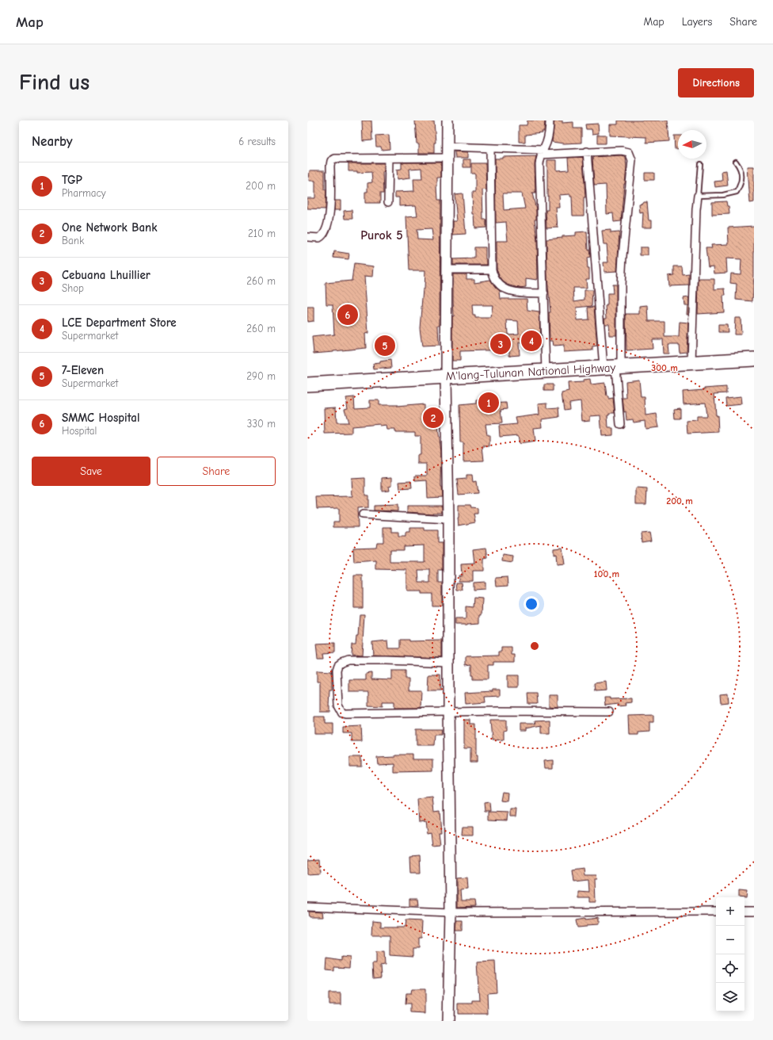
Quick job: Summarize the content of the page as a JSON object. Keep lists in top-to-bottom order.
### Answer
{
  "streets": {
    "highway": ["M'lang-Tulunan National Highway"]
  },
  "districts": ["Purok 5"],
  "north": "left",
  "page": {
    "header": "Map",
    "nav": ["Map", "Layers", "Share"],
    "buttons": [
      "Directions",
      ["Save", "Share"]
    ],
    "title": "Find us",
    "heading": ["Nearby", "6 results"],
    "list": [
      {
        "mark": "1",
        "name": "TGP",
        "note": "Pharmacy",
        "value": "200 m"
      },
      {
        "mark": "2",
        "name": "One Network Bank",
        "note": "Bank",
        "value": "210 m"
      },
      {
        "mark": "3",
        "name": "Cebuana Lhuillier",
        "note": "Shop",
        "value": "260 m"
      },
      {
        "mark": "4",
        "name": "LCE Department Store",
        "note": "Supermarket",
        "value": "260 m"
      },
      {
        "mark": "5",
        "name": "7-Eleven",
        "note": "Supermarket",
        "value": "290 m"
      },
      {
        "mark": "6",
        "name": "SMMC Hospital",
        "note": "Hospital",
        "value": "330 m"
      }
    ],
    "pins": [
      "6",
      "4",
      "3",
      "5",
      "1",
      "2"
    ],
    "map_buttons": ["+", "−"]
  },
  "rings": ["300 m", "200 m", "100 m"]
}
